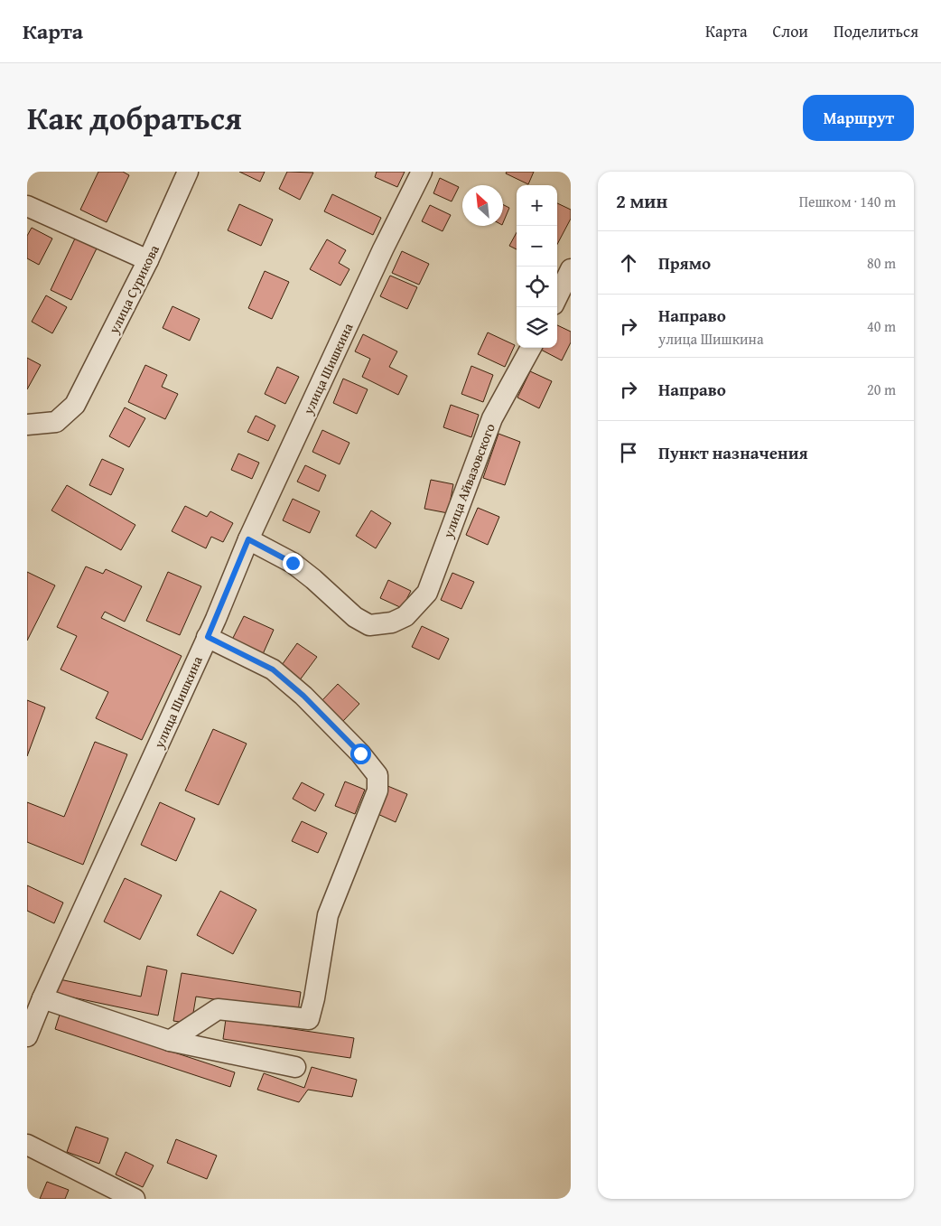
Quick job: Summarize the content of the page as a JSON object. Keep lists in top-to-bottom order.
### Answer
{
  "streets": {
    "street": ["улица Сурикова", "улица Шишкина", "улица Айвазовского"]
  },
  "crossings": [
    ["улица Шишкина", "улица Айвазовского"]
  ],
  "north": "top left",
  "page": {
    "header": "Карта",
    "nav": ["Карта", "Слои", "Поделиться"],
    "title": "Как добраться",
    "buttons": "Маршрут",
    "heading": ["2 мин", "Пешком · 140 m"],
    "map_buttons": ["+", "−"],
    "list": [
      ["Прямо", "80 m"],
      ["Направо", "улица Шишкина", "40 m"],
      ["Направо", "20 m"],
      "Пункт назначения"
    ]
  }
}
